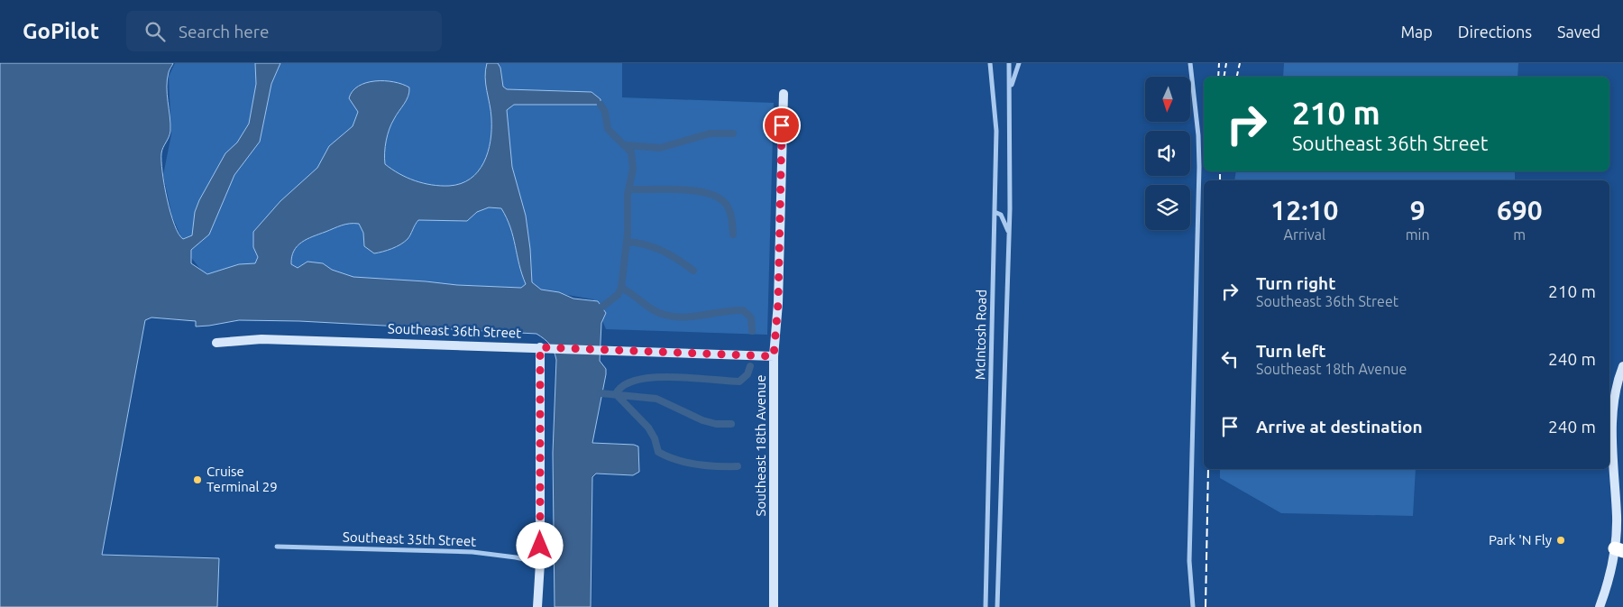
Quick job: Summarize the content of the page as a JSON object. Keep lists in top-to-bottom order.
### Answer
{
  "streets": {
    "street": [
      "Southeast 36th Street",
      "McIntosh Road",
      "Southeast 18th Avenue",
      "Southeast 35th Street"
    ]
  },
  "crossings": [
    ["Southeast 36th Street", "Southeast 18th Avenue"]
  ],
  "places": ["Cruise Terminal 29", "Park 'N Fly"],
  "north": "bottom",
  "page": {
    "header": "GoPilot",
    "search": "Search here",
    "nav": ["Map", "Directions", "Saved"],
    "turn": ["210 m", "Southeast 36th Street"],
    "eta": [
      "12:10",
      "Arrival",
      "9",
      "min",
      "690",
      "m"
    ],
    "list": [
      {
        "name": "Turn right",
        "note": "Southeast 36th Street",
        "value": "210 m"
      },
      {
        "name": "Turn left",
        "note": "Southeast 18th Avenue",
        "value": "240 m"
      },
      {
        "name": "Arrive at destination",
        "value": "240 m"
      }
    ]
  }
}
